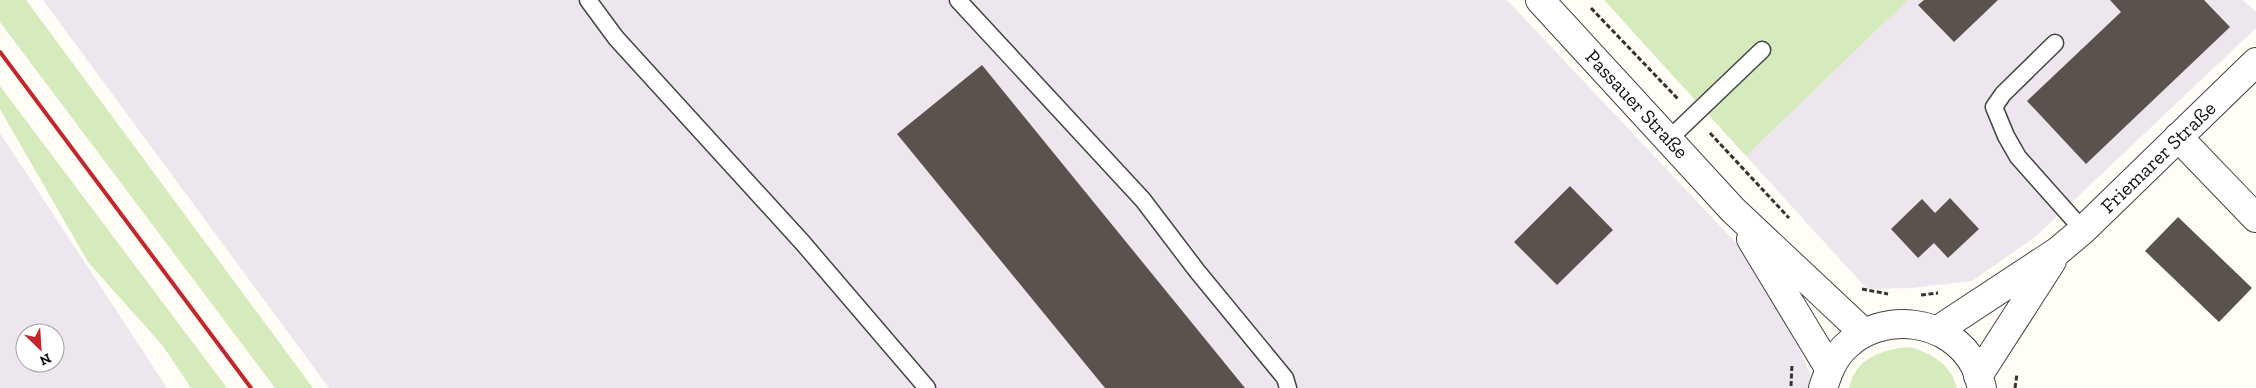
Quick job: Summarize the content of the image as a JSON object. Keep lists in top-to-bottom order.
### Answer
{
  "streets": {
    "street": ["Passauer Straße", "Friemarer Straße"]
  },
  "crossings": [
    ["Passauer Straße", "Friemarer Straße"]
  ],
  "north": "bottom right"
}
